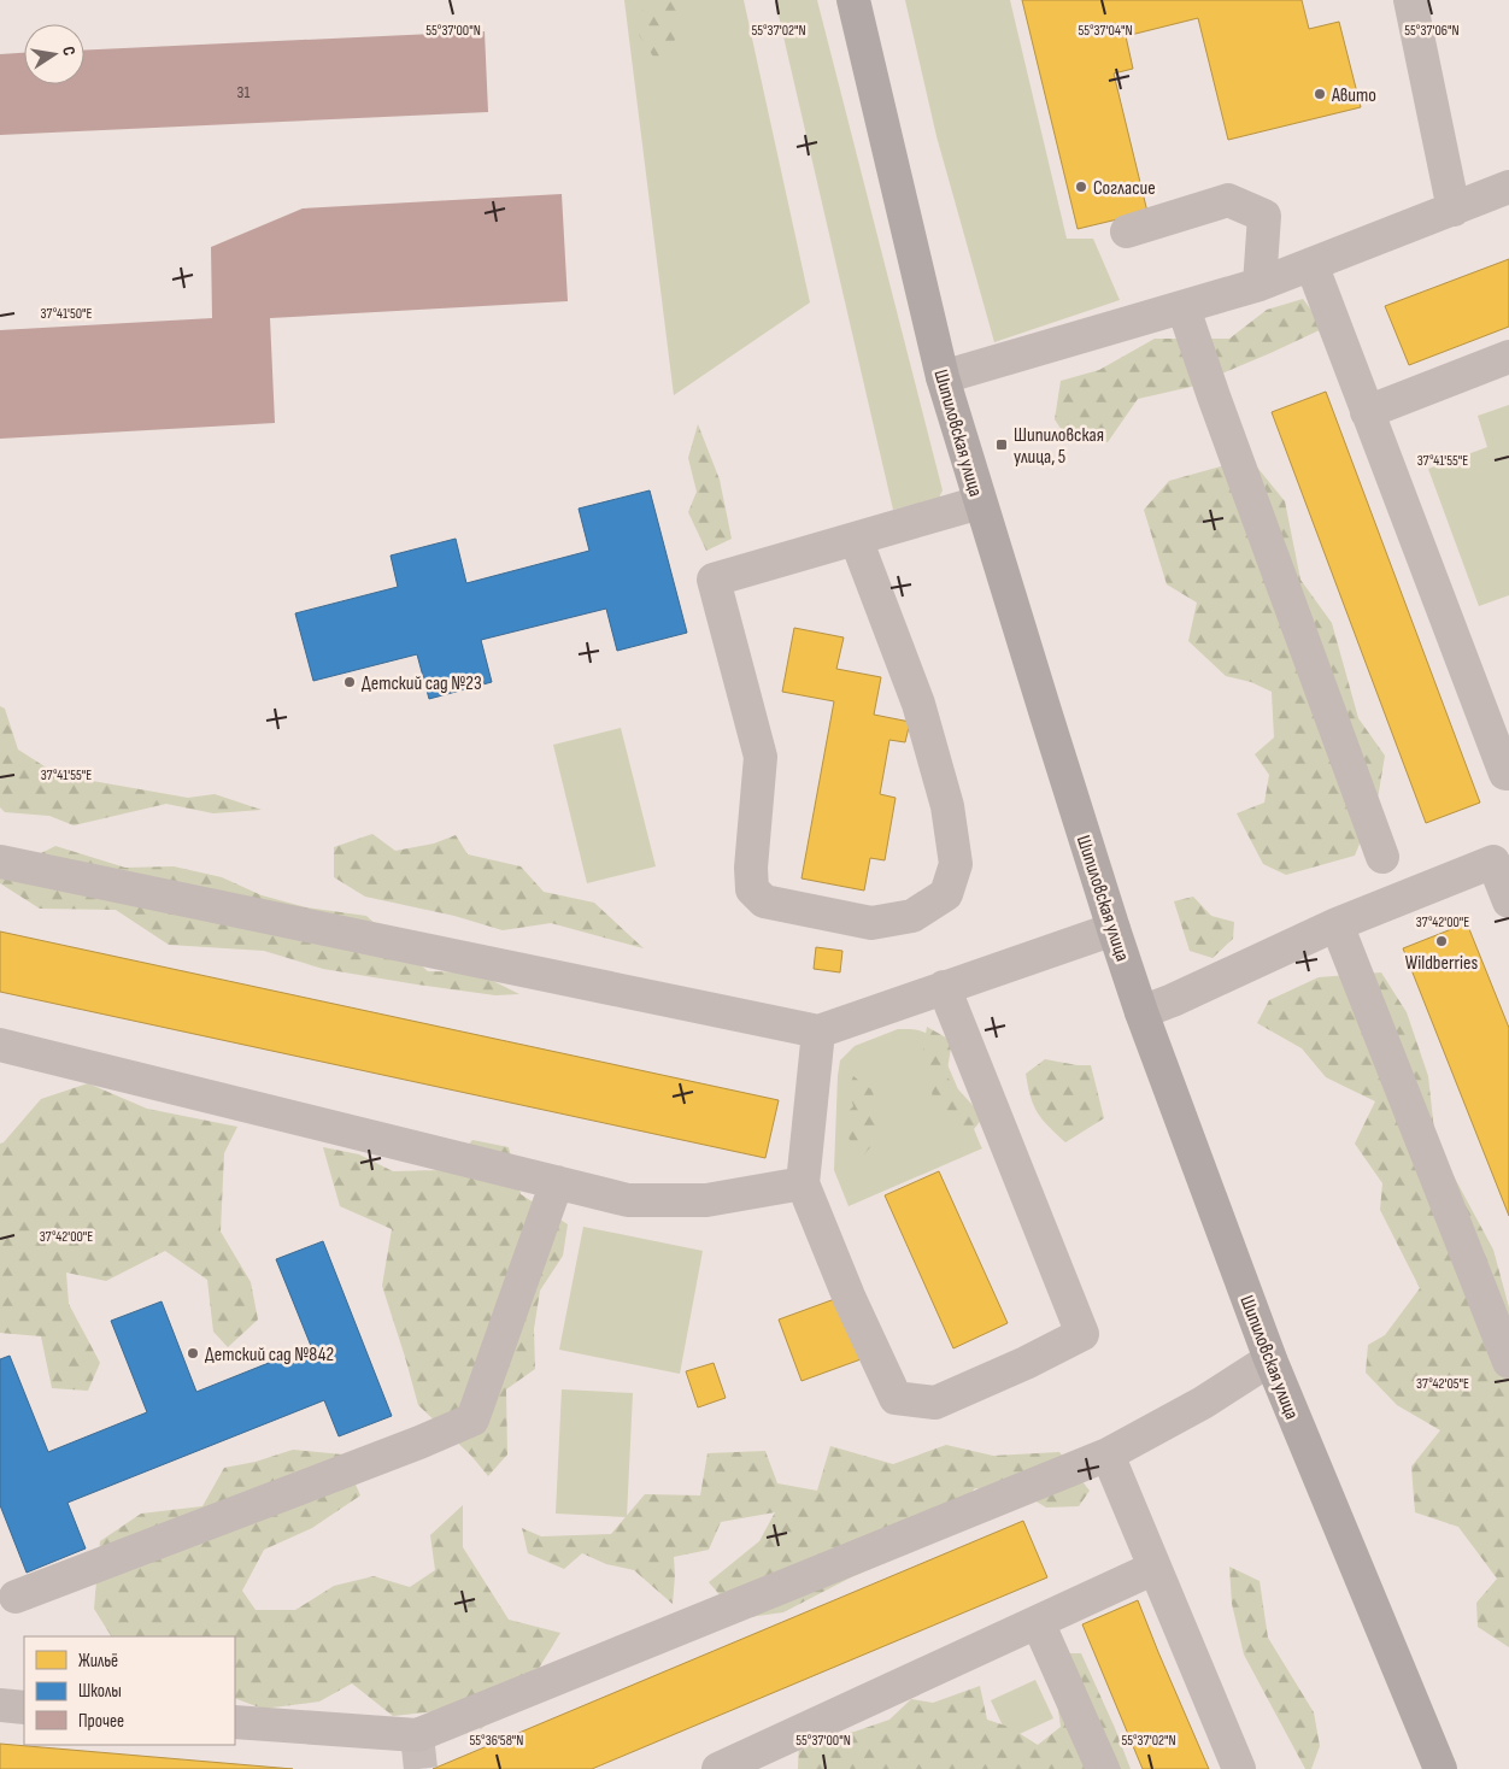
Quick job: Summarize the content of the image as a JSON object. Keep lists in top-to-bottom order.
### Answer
{
  "streets": {
    "main road": ["Шипиловская улица"]
  },
  "places": {
    "other": [
      "Авито",
      "Согласие",
      "Детский сад №23",
      "Wildberries",
      "Детский сад №842"
    ],
    "transit": ["Шипиловская улица, 5"]
  },
  "house_numbers": ["31"],
  "legend": ["Жильё", "Школы", "Прочее"],
  "north": "right",
  "coordinates": [
    "55°37'00\"N",
    "55°37'02\"N",
    "55°37'04\"N",
    "55°37'06\"N",
    "37°41'50\"E",
    "37°41'55\"E",
    "37°42'00\"E",
    "37°42'05\"E",
    "55°36'58\"N"
  ]
}
